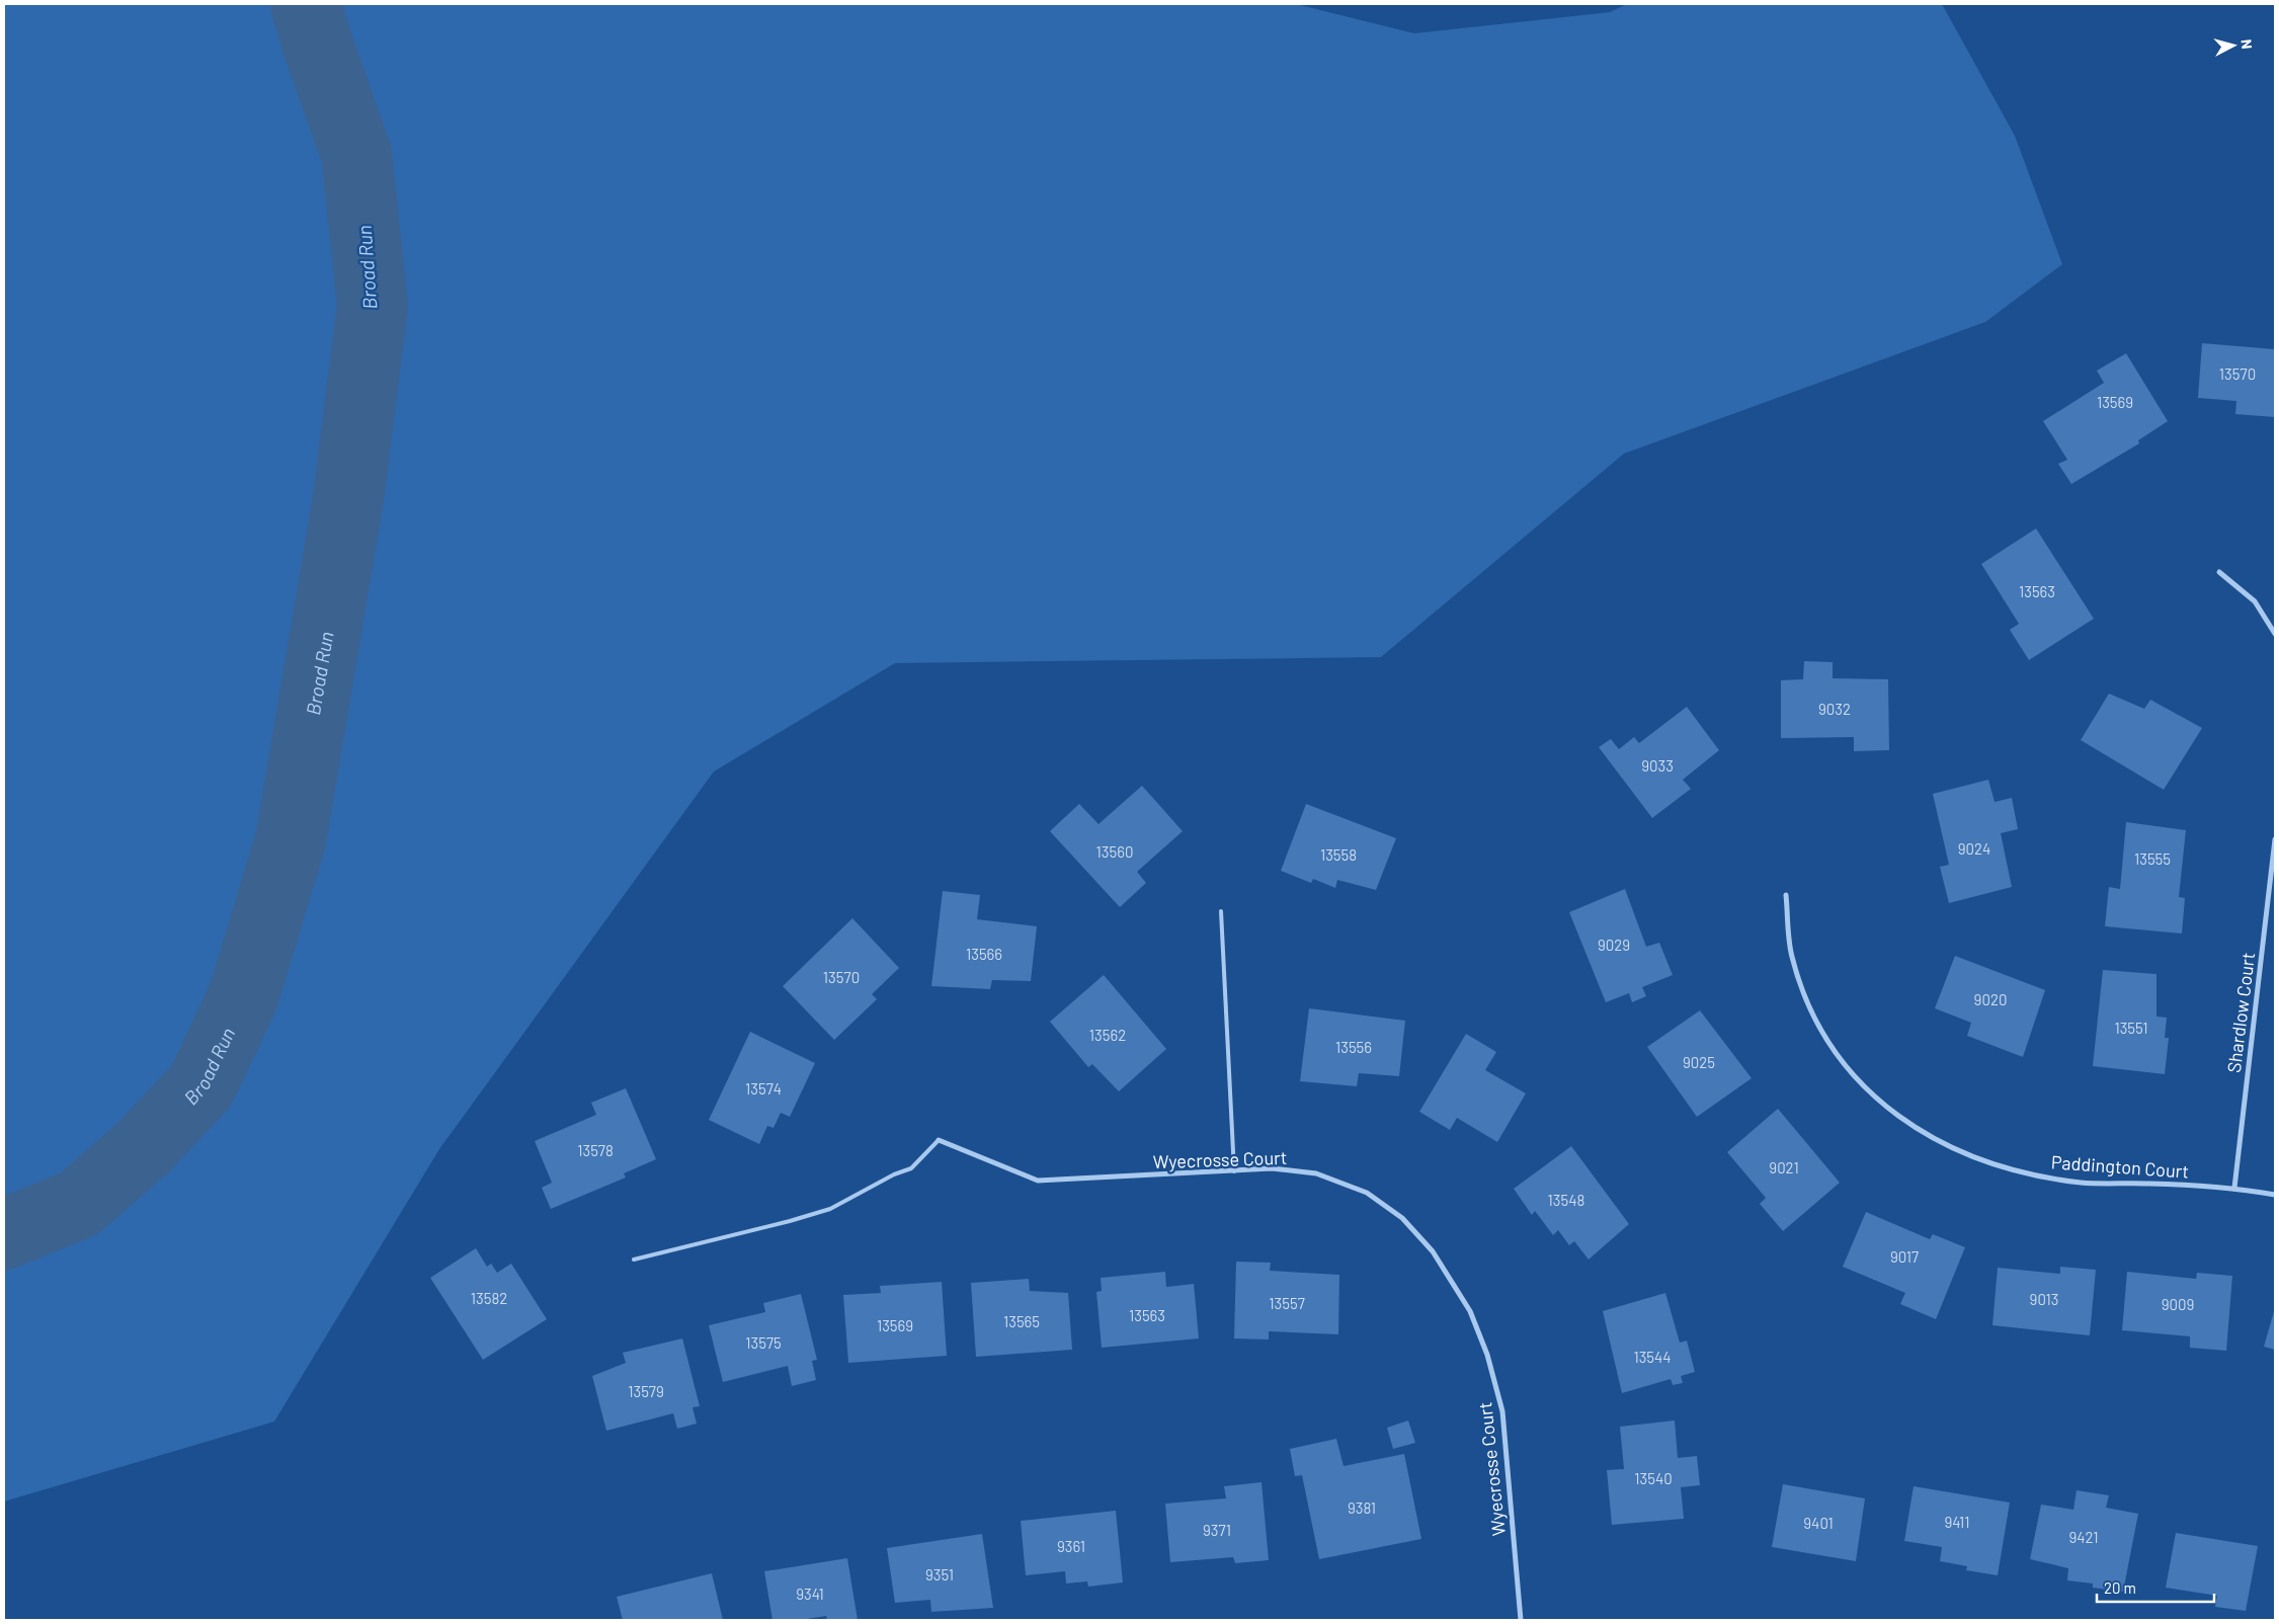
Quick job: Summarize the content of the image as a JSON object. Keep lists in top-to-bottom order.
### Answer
{
  "streets": {
    "street": ["Shardlow Court", "Wyecrosse Court", "Paddington Court"]
  },
  "crossings": [
    ["Shardlow Court", "Paddington Court"]
  ],
  "water": ["Broad Run"],
  "house_numbers": [
    "13570",
    "13569",
    "13563",
    "9032",
    "9033",
    "9024",
    "13560",
    "13558",
    "13555",
    "9029",
    "13566",
    "13570",
    "9020",
    "13551",
    "13562",
    "13556",
    "9025",
    "13574",
    "13578",
    "9021",
    "13548",
    "9017",
    "13582",
    "9013",
    "13557",
    "9009",
    "13563",
    "13565",
    "13569",
    "13575",
    "13544",
    "13579",
    "13540",
    "9381",
    "9411",
    "9401",
    "9371",
    "9421",
    "9361",
    "9351",
    "9341"
  ],
  "scale_bar": "20 m",
  "north": "right"
}
